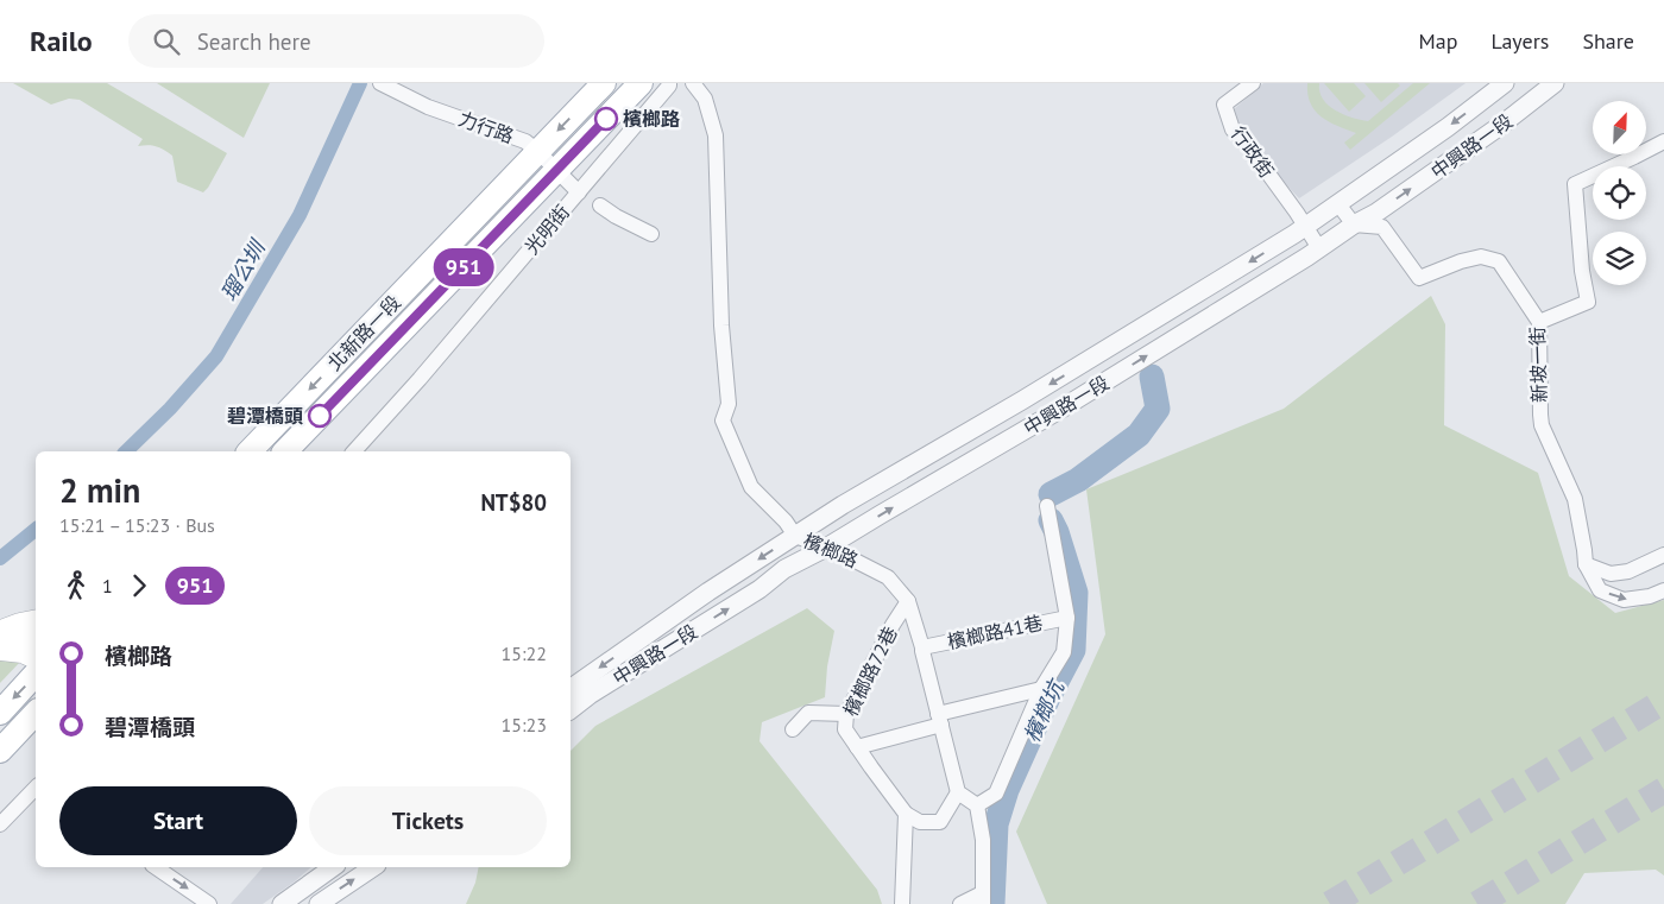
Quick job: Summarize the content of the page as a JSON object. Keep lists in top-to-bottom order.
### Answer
{
  "streets": {
    "main road": ["北新路一段"],
    "street": [
      "力行路",
      "中興路一段",
      "行政街",
      "光明街",
      "新坡一街",
      "檳榔路",
      "檳榔路41巷",
      "檳榔路72巷"
    ]
  },
  "crossings": [
    ["力行路", "光明街"],
    ["力行路", "北新路一段"],
    ["中興路一段", "行政街"],
    ["中興路一段", "新坡一街"],
    ["中興路一段", "檳榔路"],
    ["檳榔路", "檳榔路41巷"],
    ["檳榔路", "檳榔路72巷"]
  ],
  "water": ["瑠公圳", "檳榔坑"],
  "places": ["檳榔路", "碧潭橋頭"],
  "lines": ["bus line 951"],
  "north": "top right",
  "page": {
    "header": "Railo",
    "search": "Search here",
    "nav": ["Map", "Layers", "Share"],
    "on_map": "951",
    "heading": ["2 min", "15:21 – 15:23 · Bus", "NT$80"],
    "legs": ["1", "951"],
    "list": [
      {
        "name": "檳榔路",
        "value": "15:22"
      },
      {
        "name": "碧潭橋頭",
        "value": "15:23"
      }
    ],
    "buttons": ["Start", "Tickets"]
  }
}
